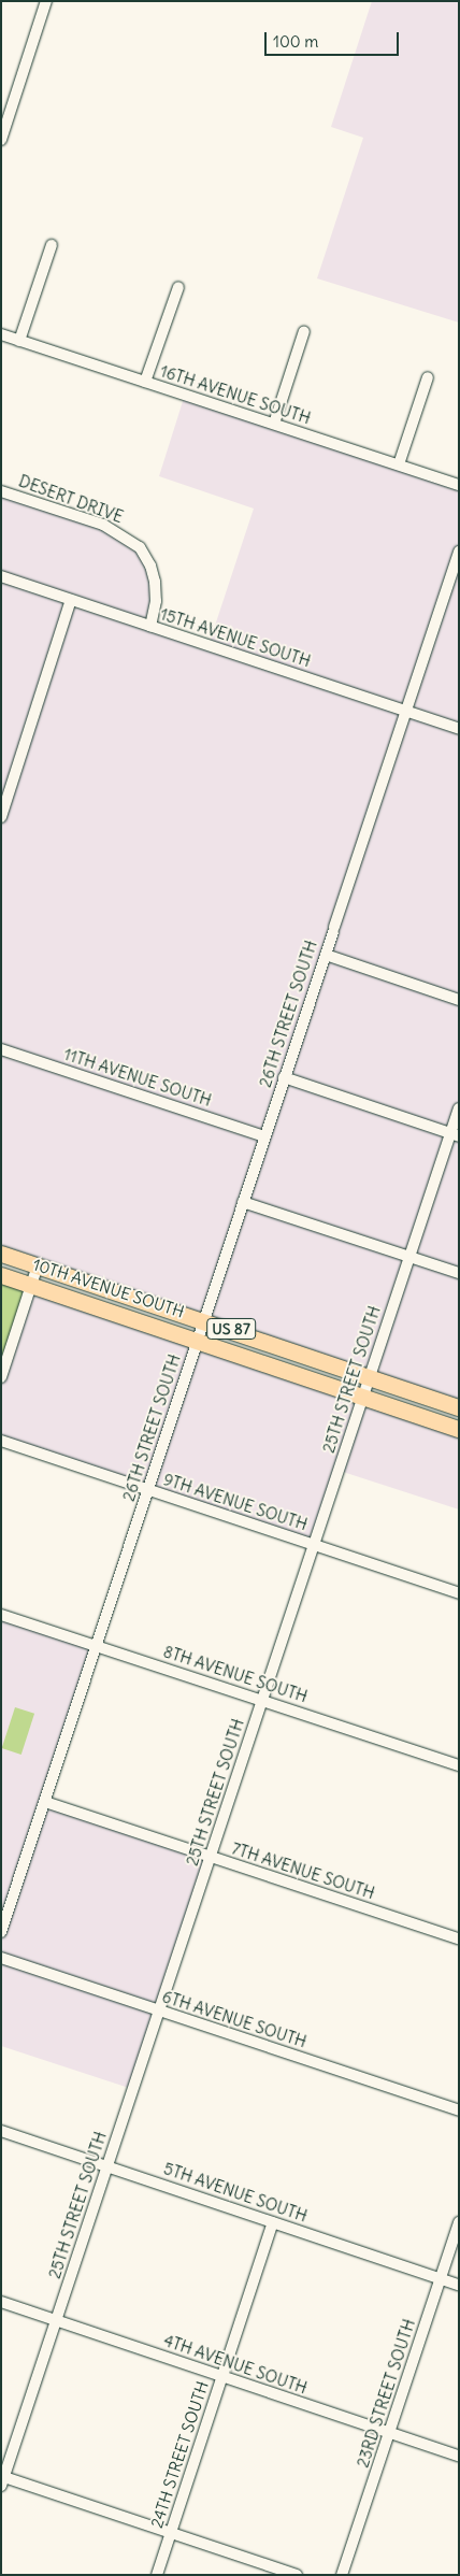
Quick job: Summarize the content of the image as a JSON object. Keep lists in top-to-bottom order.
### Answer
{
  "streets": {
    "highway": ["10TH AVENUE SOUTH", "US 87"],
    "street": [
      "16TH AVENUE SOUTH",
      "DESERT DRIVE",
      "15TH AVENUE SOUTH",
      "26TH STREET SOUTH",
      "11TH AVENUE SOUTH",
      "25TH STREET SOUTH",
      "9TH AVENUE SOUTH",
      "8TH AVENUE SOUTH",
      "7TH AVENUE SOUTH",
      "6TH AVENUE SOUTH",
      "5TH AVENUE SOUTH",
      "4TH AVENUE SOUTH",
      "23RD STREET SOUTH",
      "24TH STREET SOUTH"
    ]
  },
  "crossings": [
    ["DESERT DRIVE", "15TH AVENUE SOUTH"],
    ["15TH AVENUE SOUTH", "26TH STREET SOUTH"],
    ["26TH STREET SOUTH", "11TH AVENUE SOUTH"],
    ["26TH STREET SOUTH", "10TH AVENUE SOUTH"],
    ["26TH STREET SOUTH", "9TH AVENUE SOUTH"],
    ["26TH STREET SOUTH", "8TH AVENUE SOUTH"],
    ["26TH STREET SOUTH", "7TH AVENUE SOUTH"],
    ["10TH AVENUE SOUTH", "25TH STREET SOUTH"],
    ["25TH STREET SOUTH", "9TH AVENUE SOUTH"],
    ["25TH STREET SOUTH", "8TH AVENUE SOUTH"],
    ["25TH STREET SOUTH", "7TH AVENUE SOUTH"],
    ["25TH STREET SOUTH", "6TH AVENUE SOUTH"],
    ["25TH STREET SOUTH", "5TH AVENUE SOUTH"],
    ["25TH STREET SOUTH", "4TH AVENUE SOUTH"],
    ["5TH AVENUE SOUTH", "23RD STREET SOUTH"],
    ["5TH AVENUE SOUTH", "24TH STREET SOUTH"],
    ["4TH AVENUE SOUTH", "23RD STREET SOUTH"],
    ["4TH AVENUE SOUTH", "24TH STREET SOUTH"]
  ],
  "scale_bar": "100 m"
}
